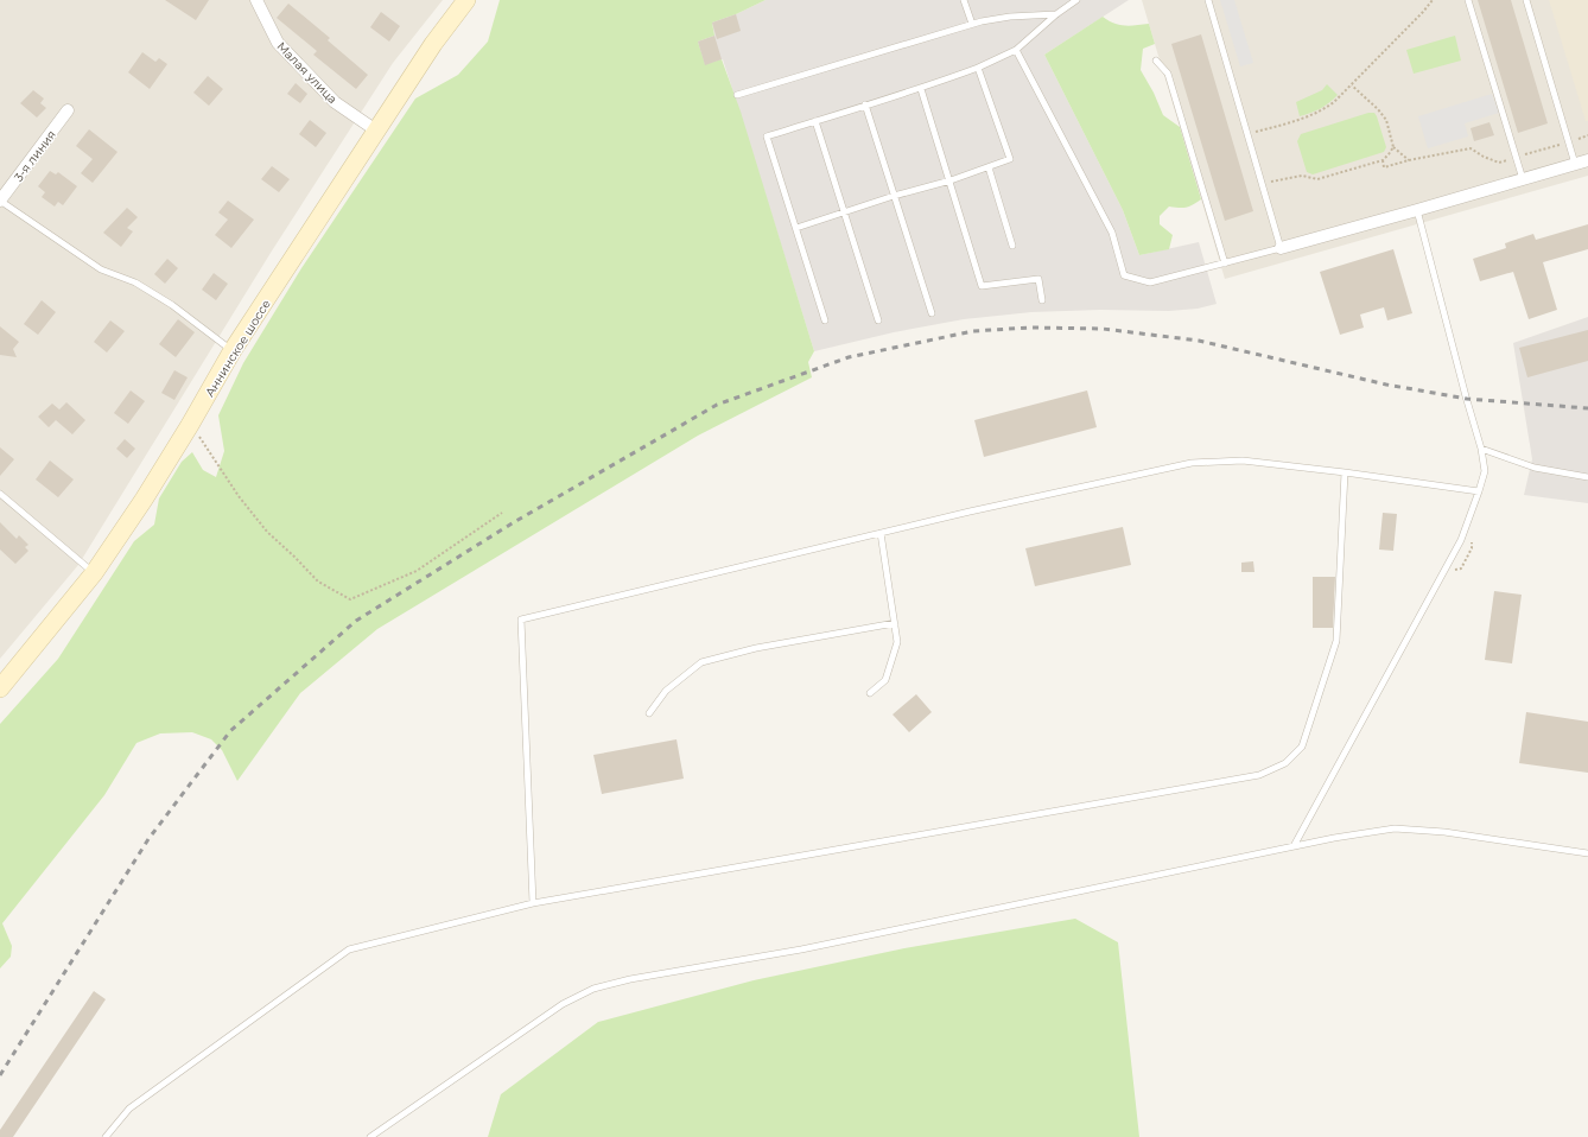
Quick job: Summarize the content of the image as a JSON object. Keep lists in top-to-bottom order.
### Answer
{
  "streets": {
    "main road": ["Аннинское шоссе"],
    "street": ["Малая улица", "3-я линия"]
  },
  "crossings": [
    ["Малая улица", "Аннинское шоссе"]
  ]
}
